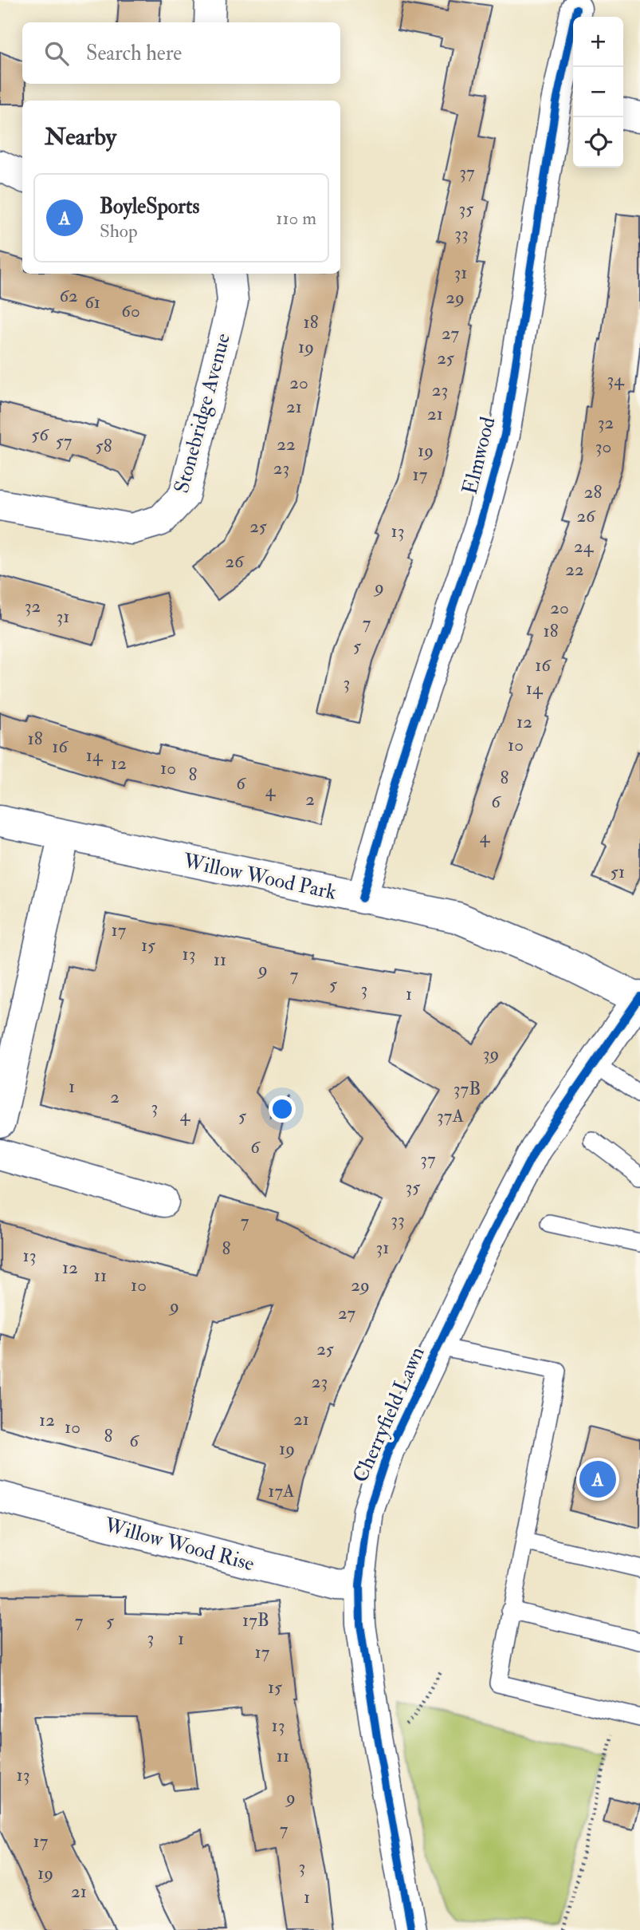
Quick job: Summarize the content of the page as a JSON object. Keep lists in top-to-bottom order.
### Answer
{
  "streets": {
    "street": [
      "Stonebridge Avenue",
      "Elmwood",
      "Willow Wood Park",
      "Cherryfield Lawn",
      "Willow Wood Rise"
    ]
  },
  "crossings": [
    ["Elmwood", "Willow Wood Park"],
    ["Willow Wood Park", "Cherryfield Lawn"],
    ["Cherryfield Lawn", "Willow Wood Rise"]
  ],
  "house_numbers": [
    "37",
    "35",
    "33",
    "31",
    "62",
    "29",
    "61",
    "60",
    "18",
    "27",
    "19",
    "25",
    "34",
    "20",
    "23",
    "21",
    "21",
    "32",
    "56",
    "57",
    "22",
    "58",
    "30",
    "19",
    "23",
    "17",
    "28",
    "26",
    "25",
    "13",
    "24",
    "26",
    "22",
    "9",
    "32",
    "20",
    "31",
    "7",
    "18",
    "5",
    "16",
    "3",
    "14",
    "12",
    "18",
    "10",
    "16",
    "14",
    "12",
    "10",
    "8",
    "8",
    "6",
    "4",
    "2",
    "6",
    "4",
    "51",
    "17",
    "15",
    "13",
    "11",
    "9",
    "7",
    "5",
    "3",
    "1",
    "39",
    "1",
    "37B",
    "2",
    "3",
    "4",
    "5",
    "37A",
    "6",
    "37",
    "35",
    "33",
    "7",
    "31",
    "8",
    "13",
    "12",
    "11",
    "10",
    "29",
    "9",
    "27",
    "25",
    "23",
    "21",
    "12",
    "10",
    "8",
    "6",
    "19",
    "17A",
    "17B",
    "7",
    "5",
    "3",
    "1",
    "17",
    "15",
    "13",
    "11",
    "13",
    "9",
    "7",
    "17",
    "3",
    "19",
    "21",
    "1"
  ],
  "page": {
    "map_buttons": ["+", "−"],
    "search": "Search here",
    "heading": "Nearby",
    "list": [
      {
        "mark": "A",
        "name": "BoyleSports",
        "note": "Shop",
        "value": "110 m"
      }
    ],
    "pins": "A"
  }
}
